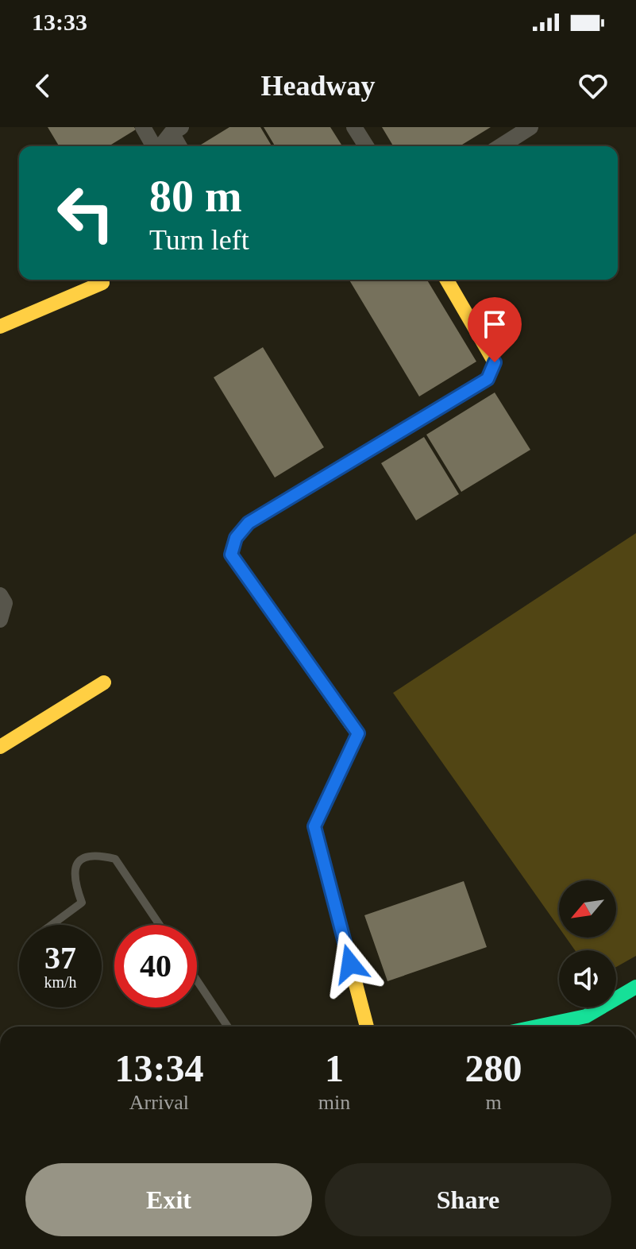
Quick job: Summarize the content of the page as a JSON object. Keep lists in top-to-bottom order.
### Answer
{
  "north": "bottom left",
  "page": {
    "status": "13:33",
    "header": "Headway",
    "turn": ["80 m", "Turn left"],
    "speed": "37 km/h",
    "limit": "40",
    "eta": [
      "13:34",
      "Arrival",
      "1",
      "min",
      "280",
      "m"
    ],
    "buttons": ["Exit", "Share"]
  }
}
